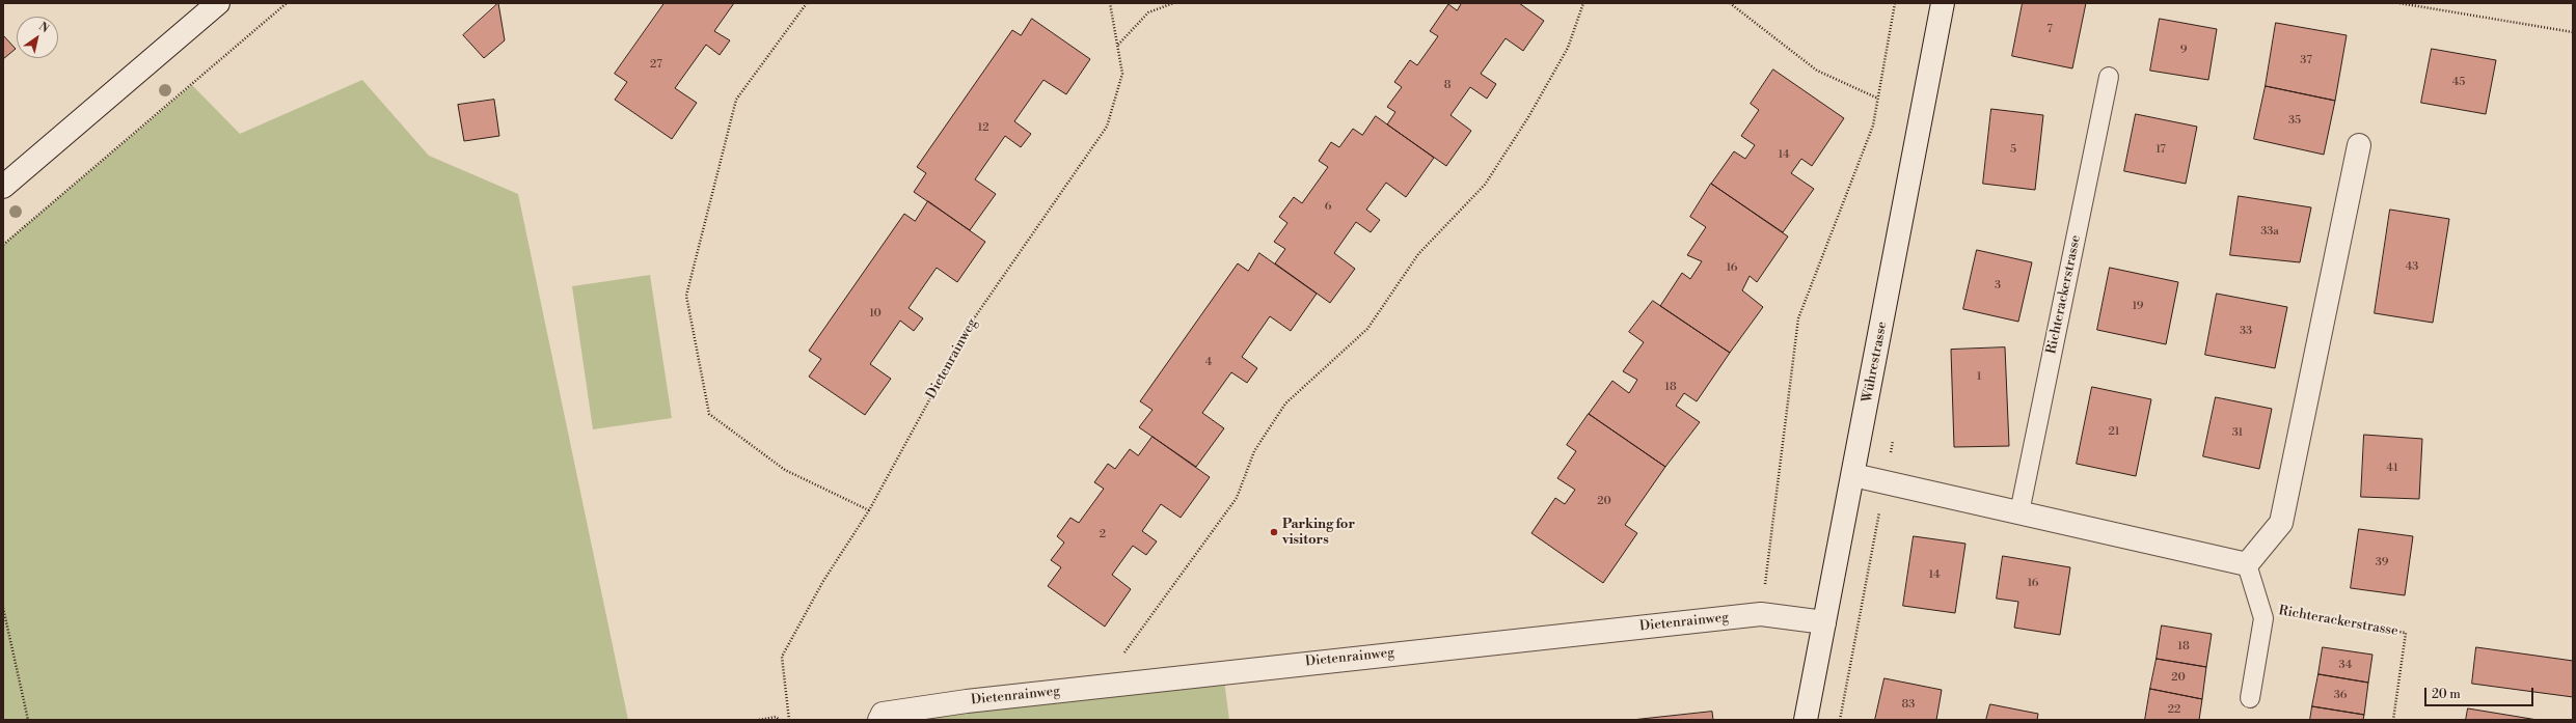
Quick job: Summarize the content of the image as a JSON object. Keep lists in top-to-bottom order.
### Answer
{
  "streets": {
    "street": ["Dietenrainweg", "Wührestrasse"],
    "lane": ["Richterackerstrasse"]
  },
  "crossings": [
    ["Dietenrainweg", "Wührestrasse"]
  ],
  "places": ["Parking for visitors"],
  "house_numbers": [
    "7",
    "9",
    "37",
    "27",
    "45",
    "8",
    "35",
    "12",
    "5",
    "17",
    "14",
    "6",
    "33a",
    "43",
    "16",
    "3",
    "19",
    "10",
    "33",
    "4",
    "1",
    "18",
    "21",
    "31",
    "41",
    "20",
    "2",
    "39",
    "14",
    "16",
    "18",
    "34",
    "20",
    "36",
    "83",
    "22"
  ],
  "scale_bar": "20 m",
  "north": "top right"
}
